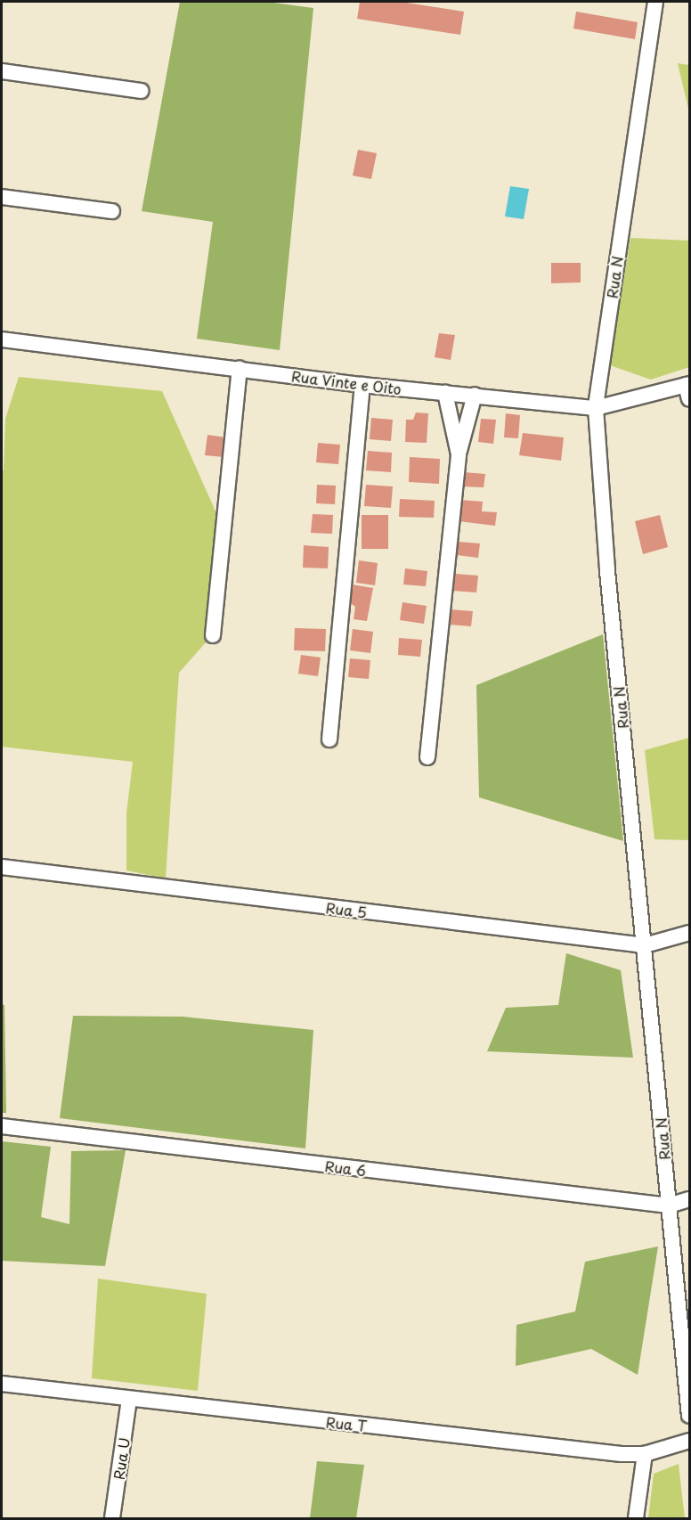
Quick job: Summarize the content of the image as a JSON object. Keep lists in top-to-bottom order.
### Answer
{
  "streets": {
    "street": [
      "Rua N",
      "Rua Vinte e Oito",
      "Rua 5",
      "Rua 6",
      "Rua T",
      "Rua U"
    ]
  },
  "crossings": [
    ["Rua N", "Rua Vinte e Oito"],
    ["Rua N", "Rua 5"],
    ["Rua N", "Rua 6"],
    ["Rua T", "Rua U"]
  ]
}
